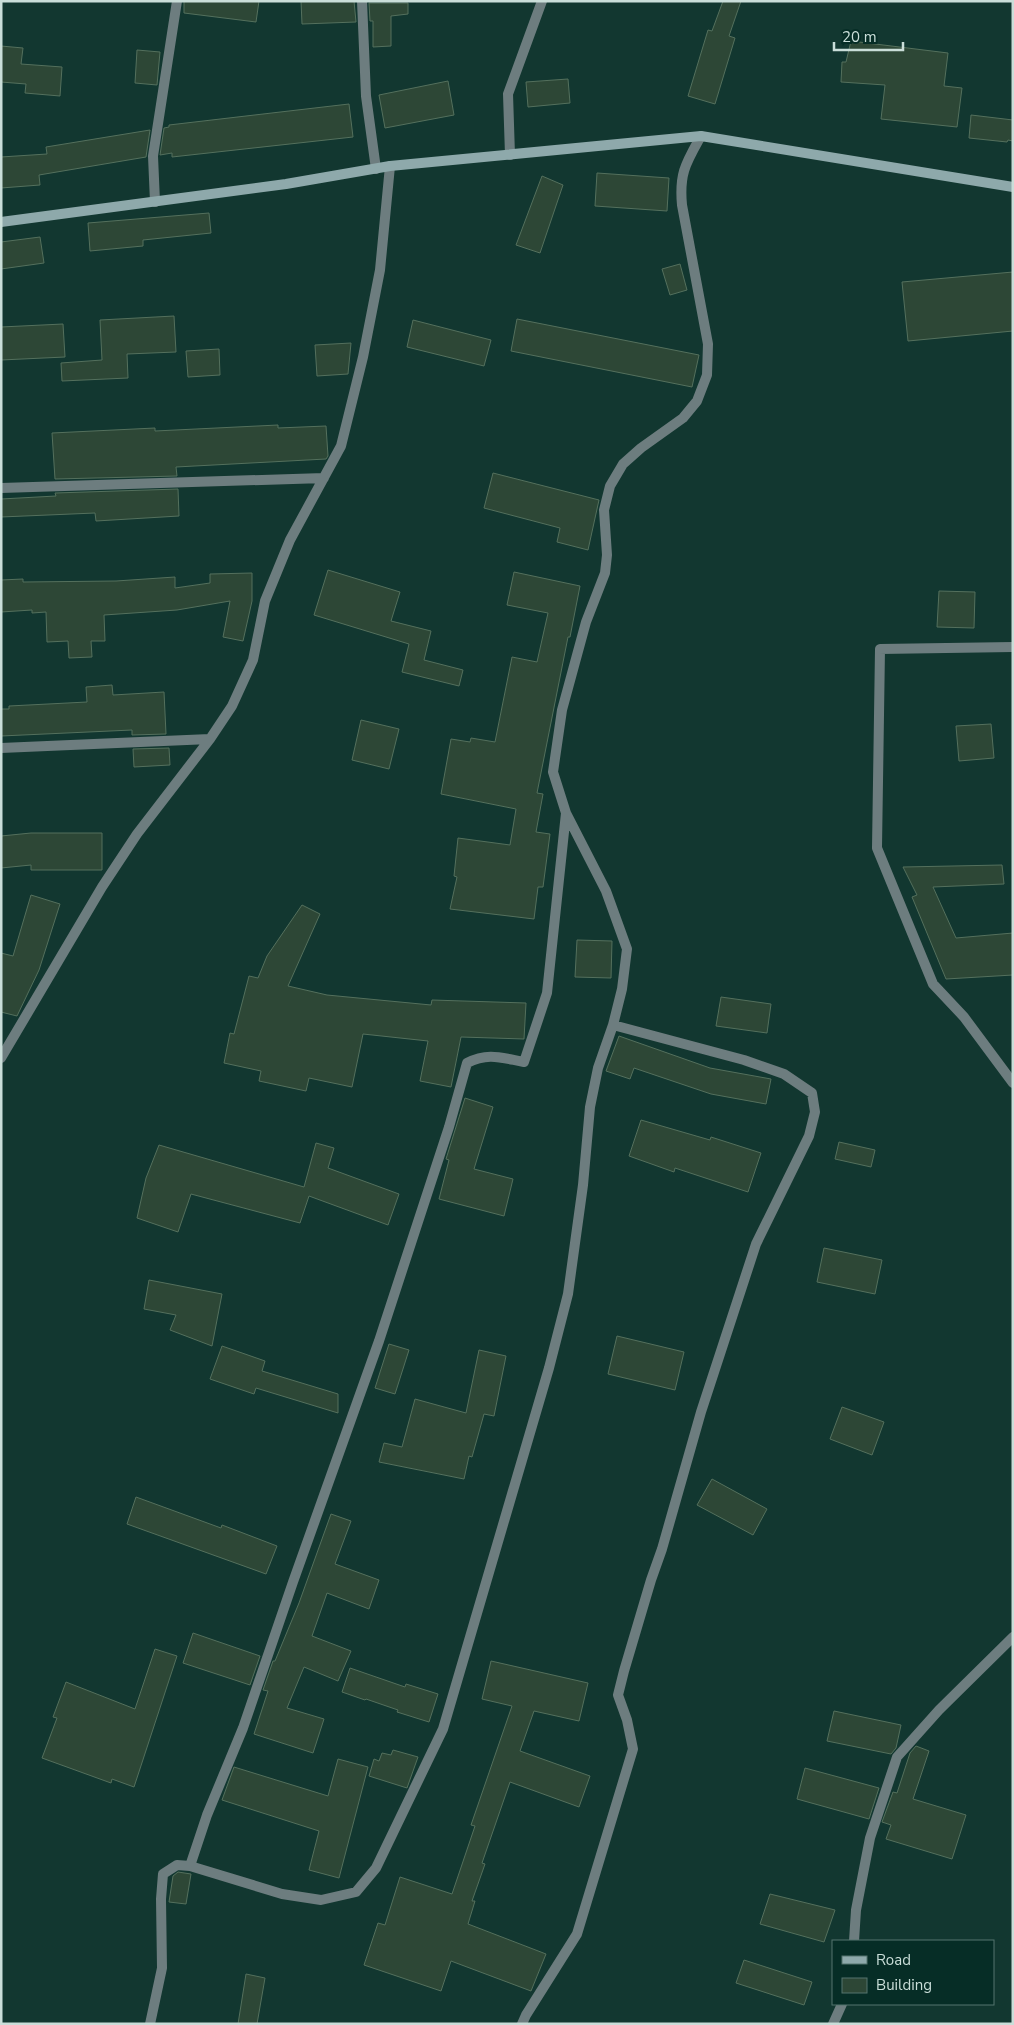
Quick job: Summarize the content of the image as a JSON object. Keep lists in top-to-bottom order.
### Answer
{
  "legend": ["Road", "Building"],
  "scale_bar": "20 m"
}
